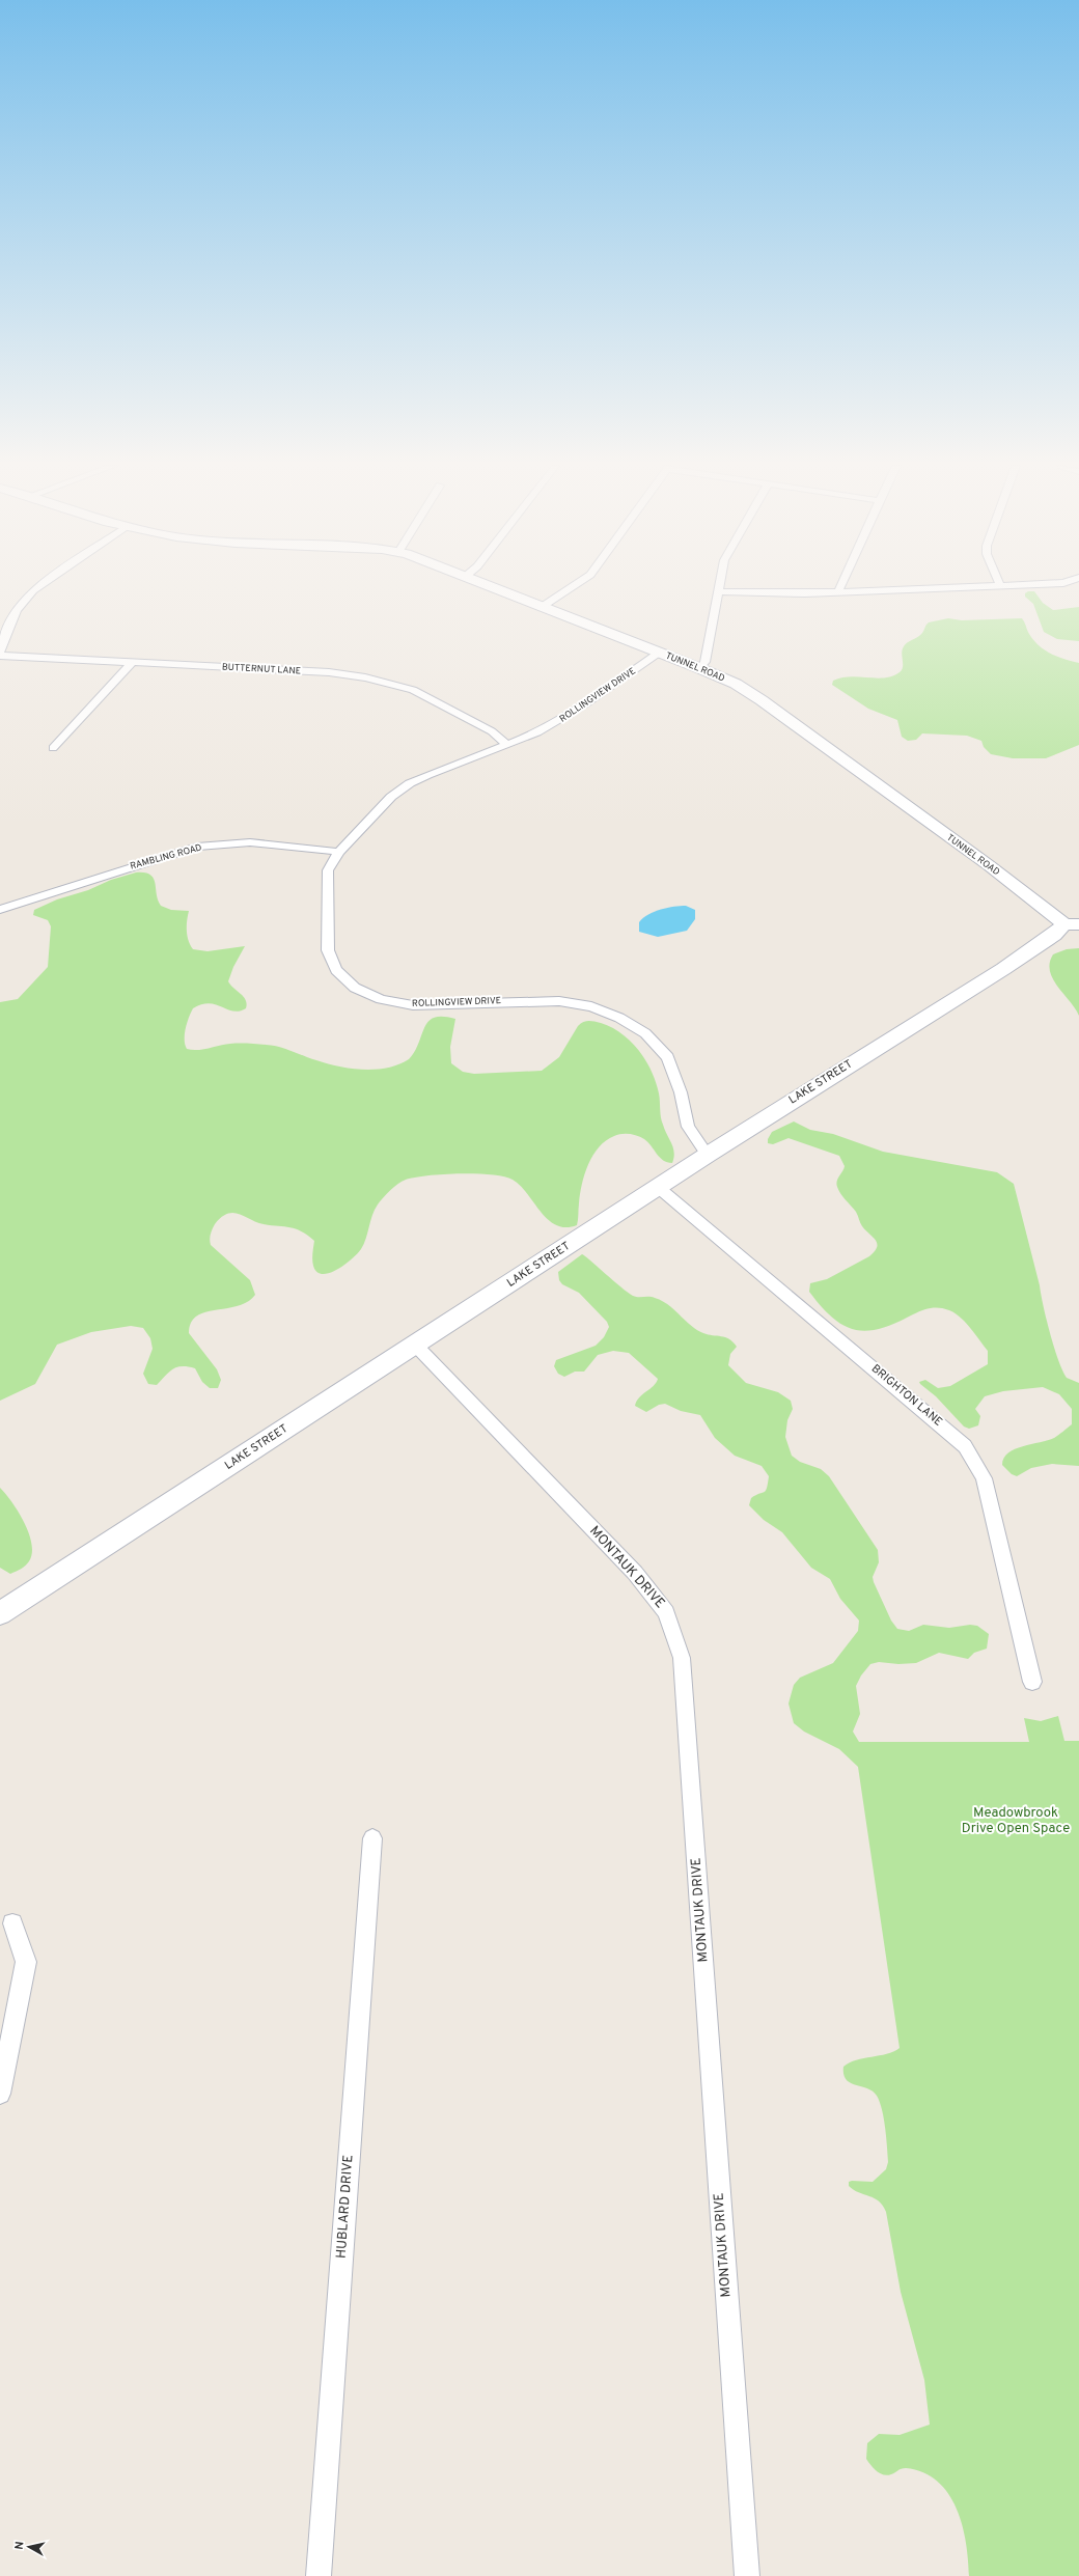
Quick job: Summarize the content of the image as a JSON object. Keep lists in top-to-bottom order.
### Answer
{
  "streets": {
    "main road": ["TUNNEL ROAD", "LAKE STREET"],
    "street": [
      "BUTTERNUT LANE",
      "ROLLINGVIEW DRIVE",
      "RAMBLING ROAD",
      "BRIGHTON LANE",
      "MONTAUK DRIVE",
      "HUBLARD DRIVE"
    ]
  },
  "crossings": [
    ["TUNNEL ROAD", "ROLLINGVIEW DRIVE"],
    ["TUNNEL ROAD", "LAKE STREET"],
    ["BUTTERNUT LANE", "ROLLINGVIEW DRIVE"],
    ["ROLLINGVIEW DRIVE", "RAMBLING ROAD"],
    ["ROLLINGVIEW DRIVE", "LAKE STREET"],
    ["LAKE STREET", "BRIGHTON LANE"],
    ["LAKE STREET", "MONTAUK DRIVE"]
  ],
  "parks": ["Meadowbrook Drive Open Space"],
  "north": "left"
}
